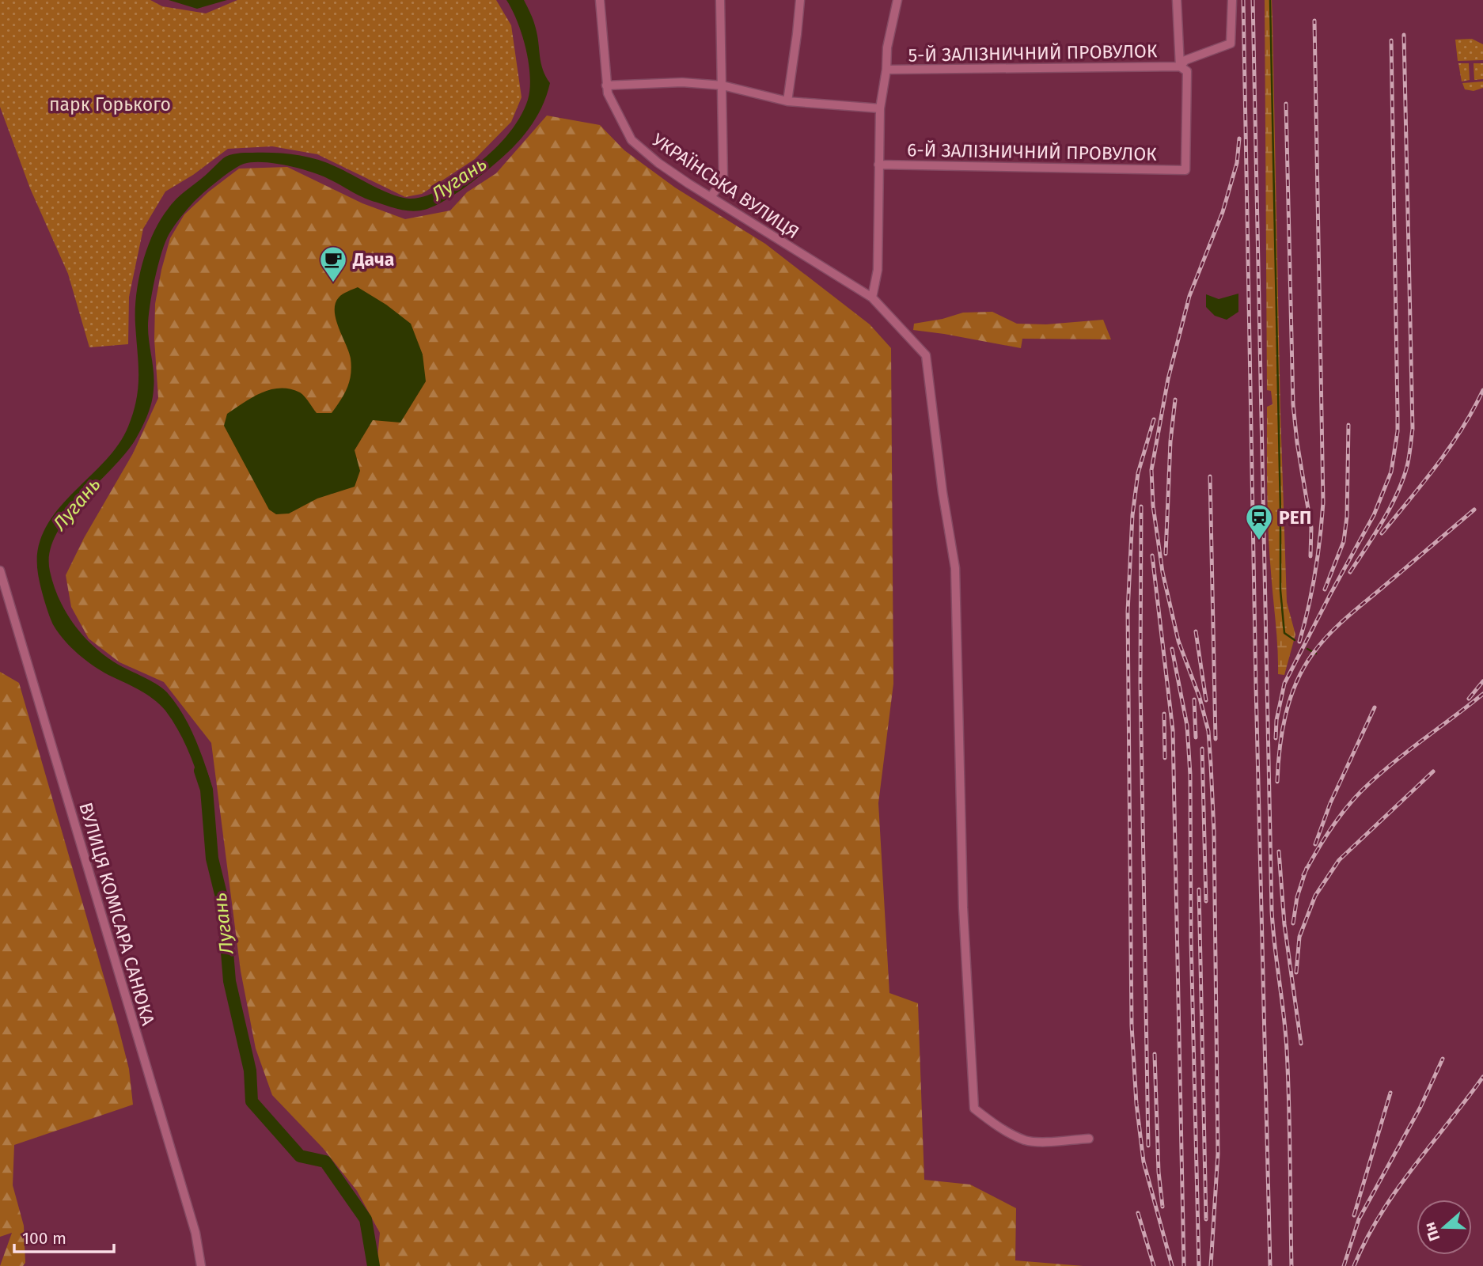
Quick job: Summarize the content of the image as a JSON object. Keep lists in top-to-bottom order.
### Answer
{
  "streets": {
    "street": [
      "5-Й ЗАЛІЗНИЧНИЙ ПРОВУЛОК",
      "6-Й ЗАЛІЗНИЧНИЙ ПРОВУЛОК",
      "УКРАЇНСЬКА ВУЛИЦЯ",
      "ВУЛИЦЯ КОМІСАРА САНЮКА"
    ]
  },
  "crossings": [
    ["5-Й ЗАЛІЗНИЧНИЙ ПРОВУЛОК", "6-Й ЗАЛІЗНИЧНИЙ ПРОВУЛОК"]
  ],
  "water": ["Лугань"],
  "parks": ["парк Горького"],
  "places": {
    "cafe": ["Дача"],
    "station": ["РЕП"]
  },
  "scale_bar": "100 m",
  "north": "left"
}
